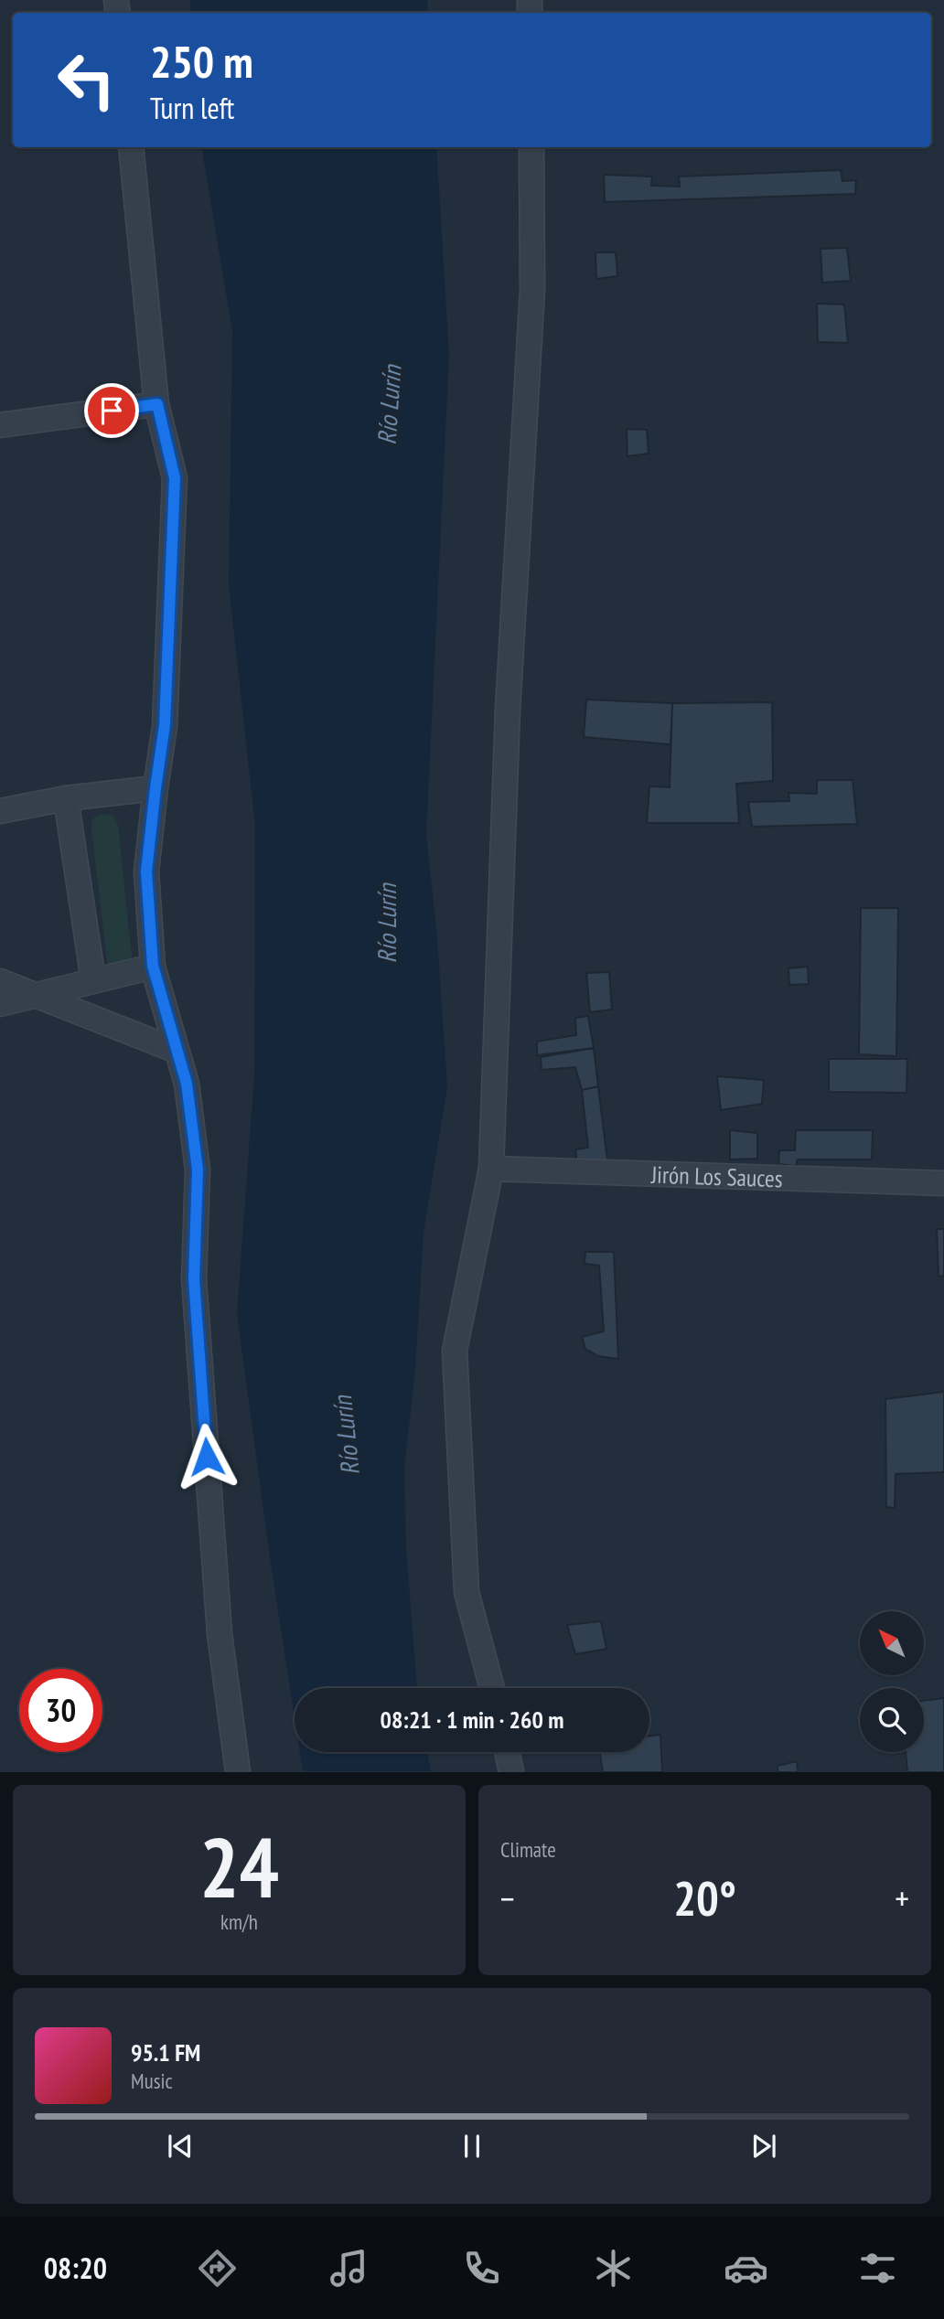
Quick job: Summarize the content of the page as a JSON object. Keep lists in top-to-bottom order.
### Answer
{
  "streets": {
    "street": ["Jirón Los Sauces"]
  },
  "water": ["Río Lurín"],
  "north": "top left",
  "page": {
    "turn": ["250 m", "Turn left"],
    "limit": "30",
    "trip": "08:21 · 1 min · 260 m",
    "tile": [
      ["24", "km/h"],
      "Climate"
    ],
    "heat": ["−", "20°", "+"],
    "song": ["95.1 FM", "Music"],
    "tabs": "08:20"
  }
}
